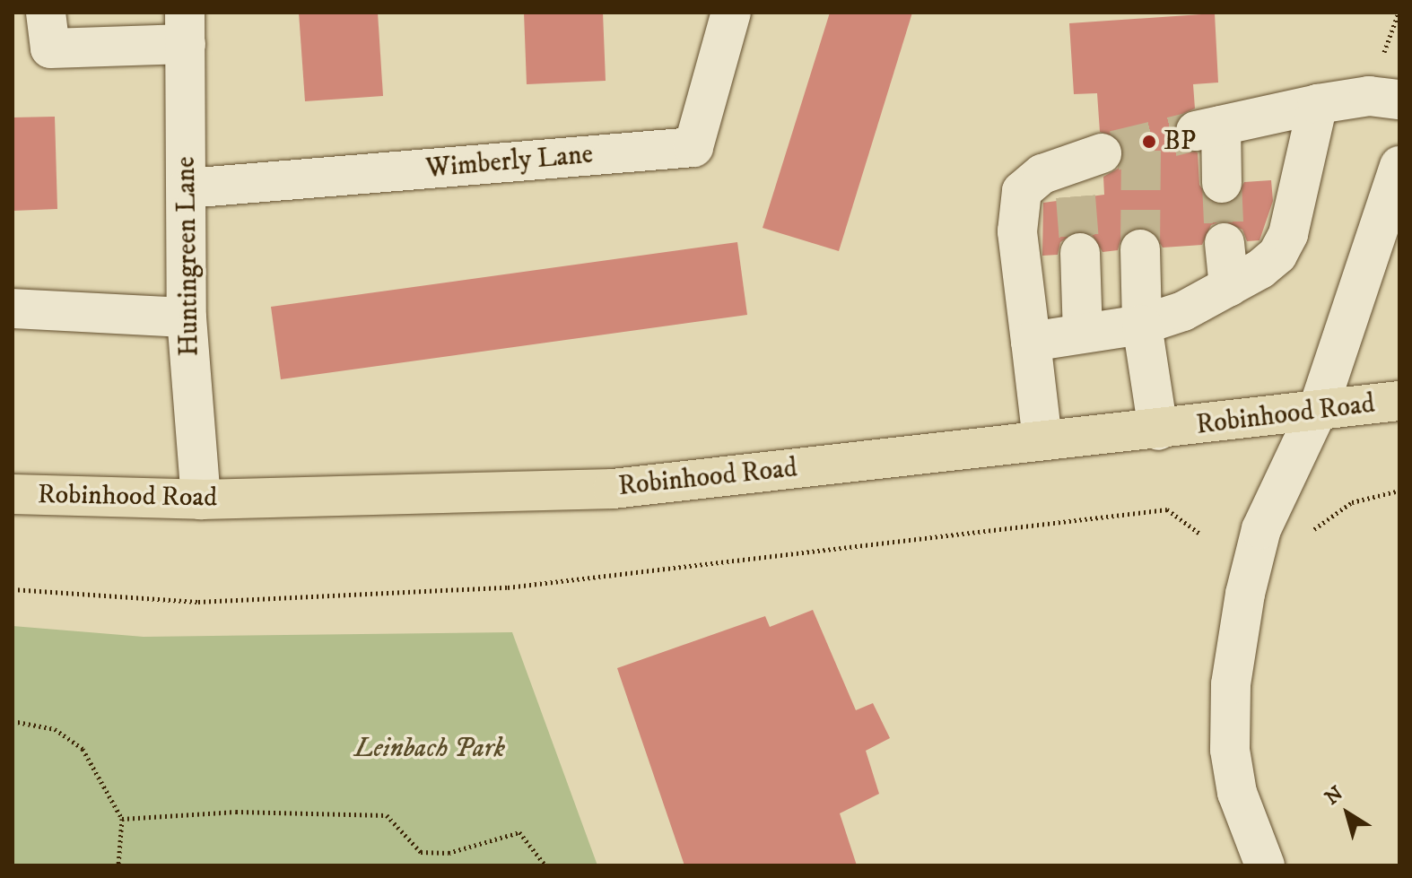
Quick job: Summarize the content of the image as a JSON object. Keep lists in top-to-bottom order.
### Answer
{
  "streets": {
    "main road": ["Robinhood Road"],
    "street": ["Wimberly Lane", "Huntingreen Lane"]
  },
  "crossings": [
    ["Wimberly Lane", "Huntingreen Lane"],
    ["Huntingreen Lane", "Robinhood Road"]
  ],
  "parks": ["Leinbach Park"],
  "places": ["BP"],
  "north": "top left"
}
